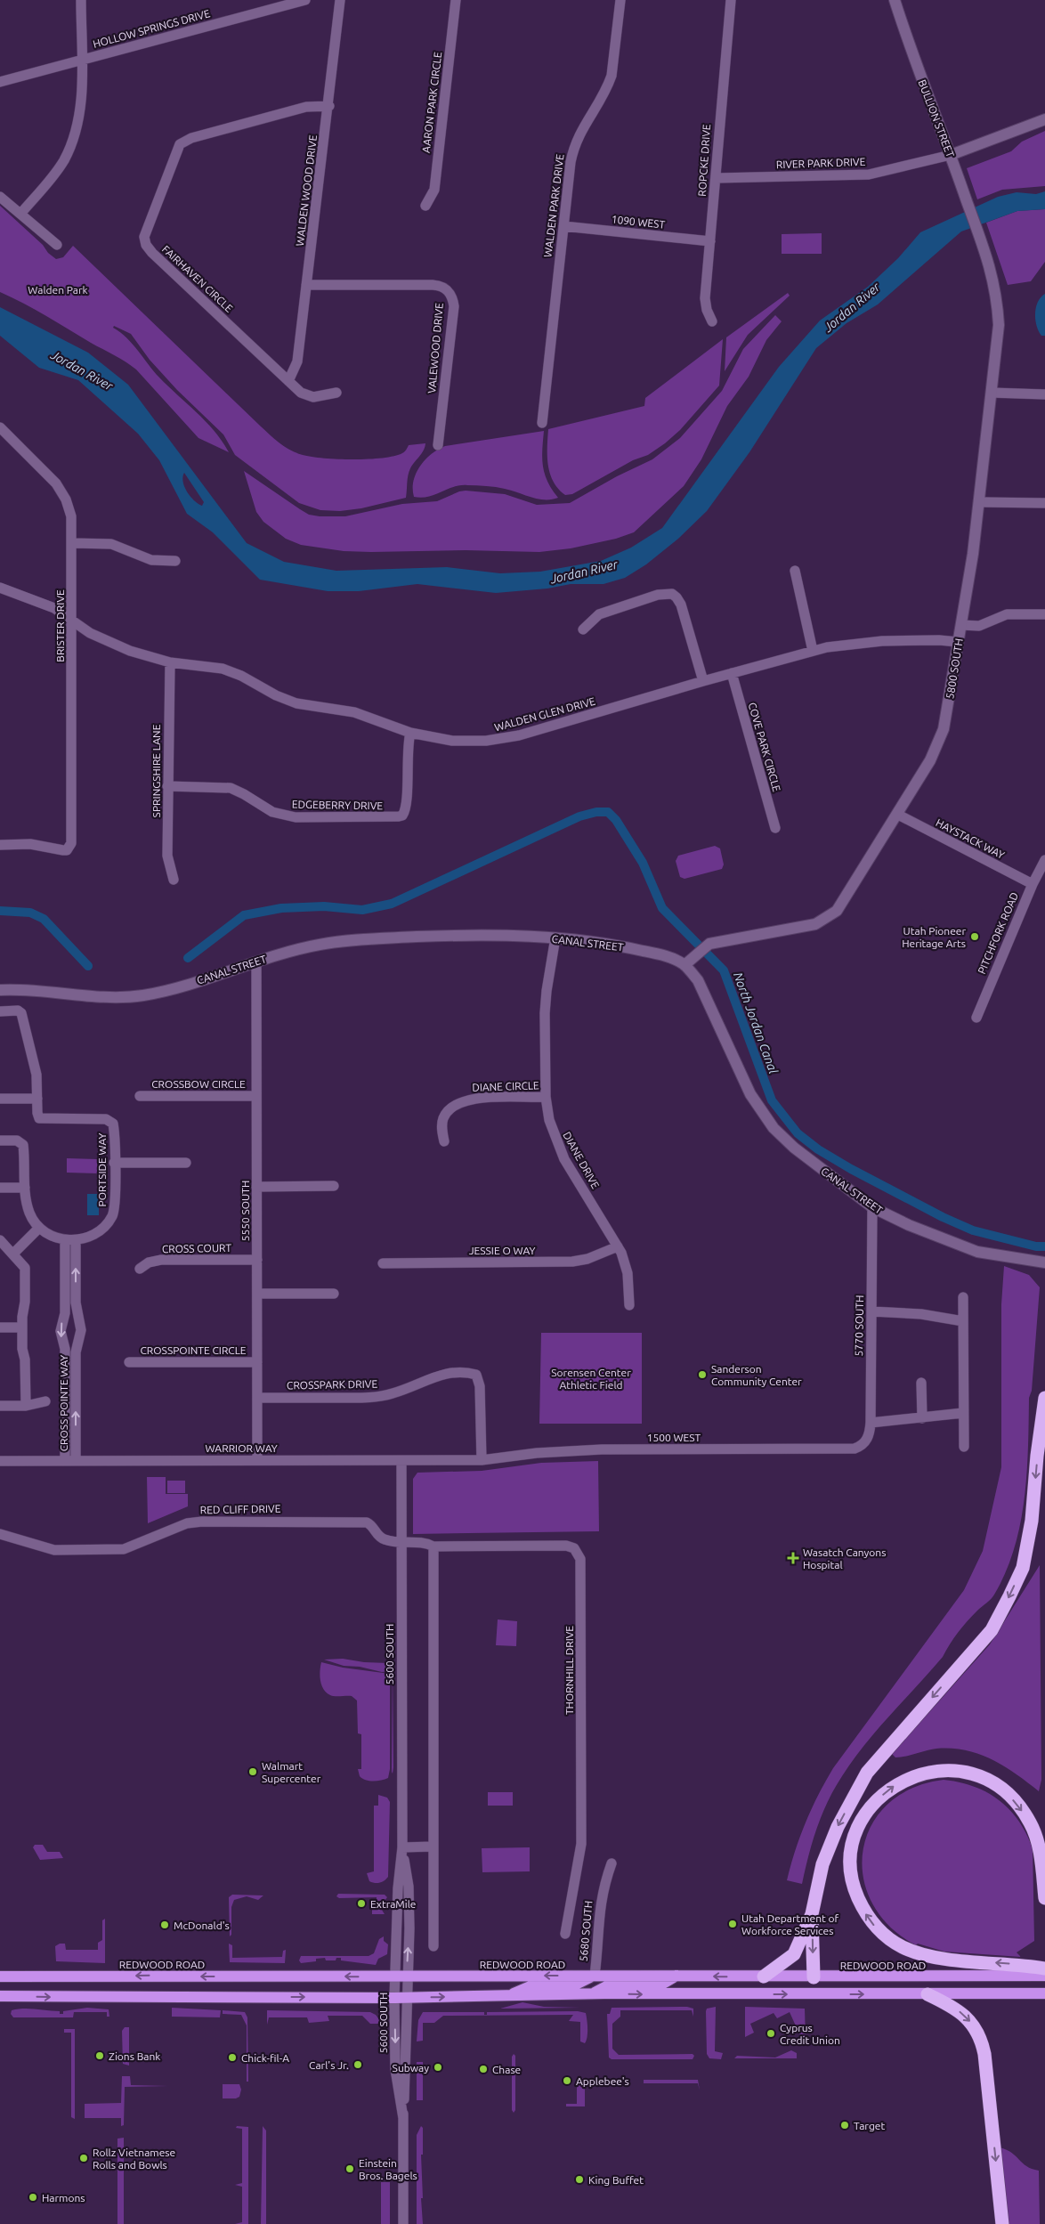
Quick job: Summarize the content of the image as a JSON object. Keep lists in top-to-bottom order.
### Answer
{
  "streets": {
    "main road": ["REDWOOD ROAD"],
    "street": [
      "HOLLOW SPRINGS DRIVE",
      "AARON PARK CIRCLE",
      "BULLION STREET",
      "ROPCKE DRIVE",
      "RIVER PARK DRIVE",
      "WALDEN WOOD DRIVE",
      "WALDEN PARK DRIVE",
      "1090 WEST",
      "FAIRHAVEN CIRCLE",
      "VALEWOOD DRIVE",
      "BRISTER DRIVE",
      "5800 SOUTH",
      "WALDEN GLEN DRIVE",
      "COVE PARK CIRCLE",
      "SPRINGSHIRE LANE",
      "EDGEBERRY DRIVE",
      "HAYSTACK WAY",
      "PITCHFORK ROAD",
      "CANAL STREET",
      "CROSSBOW CIRCLE",
      "DIANE CIRCLE",
      "DIANE DRIVE",
      "PORTSIDE WAY",
      "5550 SOUTH",
      "CROSS COURT",
      "JESSIE O WAY",
      "5770 SOUTH",
      "CROSSPOINTE CIRCLE",
      "CROSSPARK DRIVE",
      "CROSS POINTE WAY",
      "1500 WEST",
      "WARRIOR WAY",
      "RED CLIFF DRIVE",
      "5600 SOUTH",
      "THORNHILL DRIVE",
      "5680 SOUTH"
    ]
  },
  "crossings": [
    ["BULLION STREET", "RIVER PARK DRIVE"],
    ["BULLION STREET", "5800 SOUTH"],
    ["ROPCKE DRIVE", "RIVER PARK DRIVE"],
    ["ROPCKE DRIVE", "1090 WEST"],
    ["WALDEN WOOD DRIVE", "FAIRHAVEN CIRCLE"],
    ["WALDEN WOOD DRIVE", "VALEWOOD DRIVE"],
    ["WALDEN PARK DRIVE", "1090 WEST"],
    ["BRISTER DRIVE", "WALDEN GLEN DRIVE"],
    ["5800 SOUTH", "WALDEN GLEN DRIVE"],
    ["5800 SOUTH", "HAYSTACK WAY"],
    ["5800 SOUTH", "CANAL STREET"],
    ["WALDEN GLEN DRIVE", "COVE PARK CIRCLE"],
    ["WALDEN GLEN DRIVE", "SPRINGSHIRE LANE"],
    ["WALDEN GLEN DRIVE", "EDGEBERRY DRIVE"],
    ["SPRINGSHIRE LANE", "EDGEBERRY DRIVE"],
    ["HAYSTACK WAY", "PITCHFORK ROAD"],
    ["CANAL STREET", "DIANE DRIVE"],
    ["CANAL STREET", "5550 SOUTH"],
    ["CANAL STREET", "5770 SOUTH"],
    ["CROSSBOW CIRCLE", "5550 SOUTH"],
    ["DIANE CIRCLE", "DIANE DRIVE"],
    ["DIANE DRIVE", "JESSIE O WAY"],
    ["PORTSIDE WAY", "CROSS POINTE WAY"],
    ["5550 SOUTH", "CROSS COURT"],
    ["5550 SOUTH", "CROSSPOINTE CIRCLE"],
    ["5550 SOUTH", "CROSSPARK DRIVE"],
    ["5550 SOUTH", "WARRIOR WAY"],
    ["5770 SOUTH", "1500 WEST"],
    ["CROSSPARK DRIVE", "1500 WEST"],
    ["CROSSPARK DRIVE", "WARRIOR WAY"],
    ["CROSS POINTE WAY", "WARRIOR WAY"],
    ["1500 WEST", "WARRIOR WAY"],
    ["WARRIOR WAY", "5600 SOUTH"],
    ["RED CLIFF DRIVE", "5600 SOUTH"],
    ["RED CLIFF DRIVE", "THORNHILL DRIVE"],
    ["5600 SOUTH", "THORNHILL DRIVE"],
    ["5600 SOUTH", "REDWOOD ROAD"],
    ["5680 SOUTH", "REDWOOD ROAD"]
  ],
  "water": ["Jordan River", "North Jordan Canal"],
  "parks": ["Walden Park", "Sorensen Center Athletic Field"],
  "places": {
    "other": [
      "Utah Pioneer Heritage Arts",
      "Sanderson Community Center",
      "Walmart Supercenter",
      "ExtraMile",
      "Utah Department of Workforce Services",
      "McDonald's",
      "Cyprus Credit Union",
      "Zions Bank",
      "Chick-fil-A",
      "Carl's Jr.",
      "Subway",
      "Chase",
      "Applebee's",
      "Target",
      "Rollz Vietnamese Rolls and Bowls",
      "Einstein Bros. Bagels",
      "King Buffet",
      "Harmons"
    ],
    "health": ["Wasatch Canyons Hospital"]
  }
}
